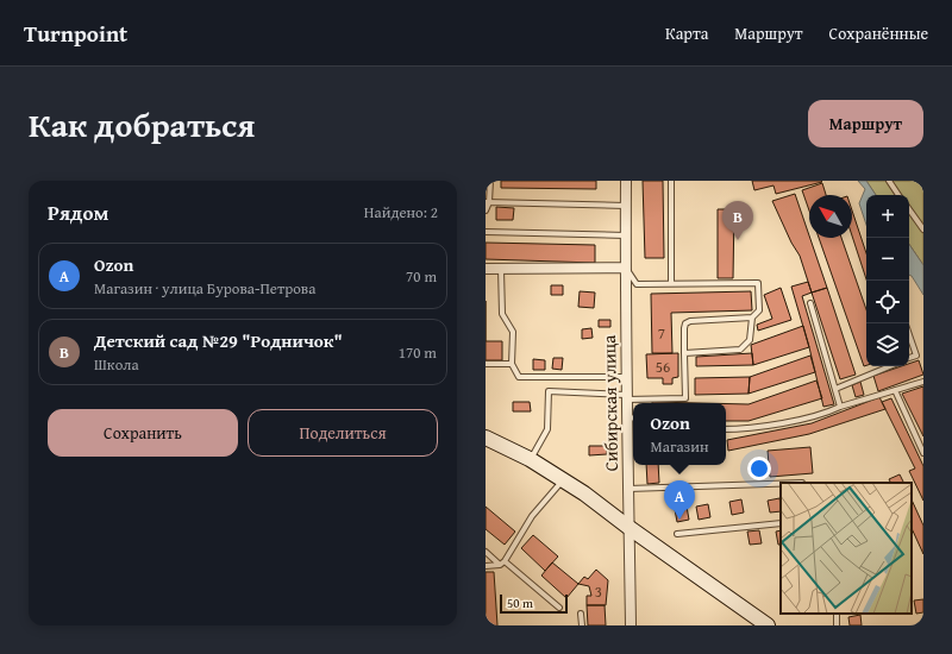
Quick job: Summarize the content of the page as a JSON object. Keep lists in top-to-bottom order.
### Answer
{
  "streets": {
    "street": ["Сибирская улица"]
  },
  "house_numbers": ["7", "56", "3"],
  "scale_bar": "50 m",
  "north": "top left",
  "page": {
    "header": "Turnpoint",
    "nav": ["Карта", "Маршрут", "Сохранённые"],
    "title": "Как добраться",
    "buttons": [
      "Маршрут",
      ["Сохранить", "Поделиться"]
    ],
    "heading": ["Рядом", "Найдено: 2"],
    "map_buttons": ["+", "−"],
    "pins": ["B", "A"],
    "list": [
      {
        "mark": "A",
        "name": "Ozon",
        "note": "Магазин · улица Бурова-Петрова",
        "value": "70 m"
      },
      {
        "mark": "B",
        "name": "Детский сад №29 \"Родничок\"",
        "note": "Школа",
        "value": "170 m"
      }
    ],
    "popup": ["Ozon", "Магазин"],
    "scale": "50 m"
  }
}
